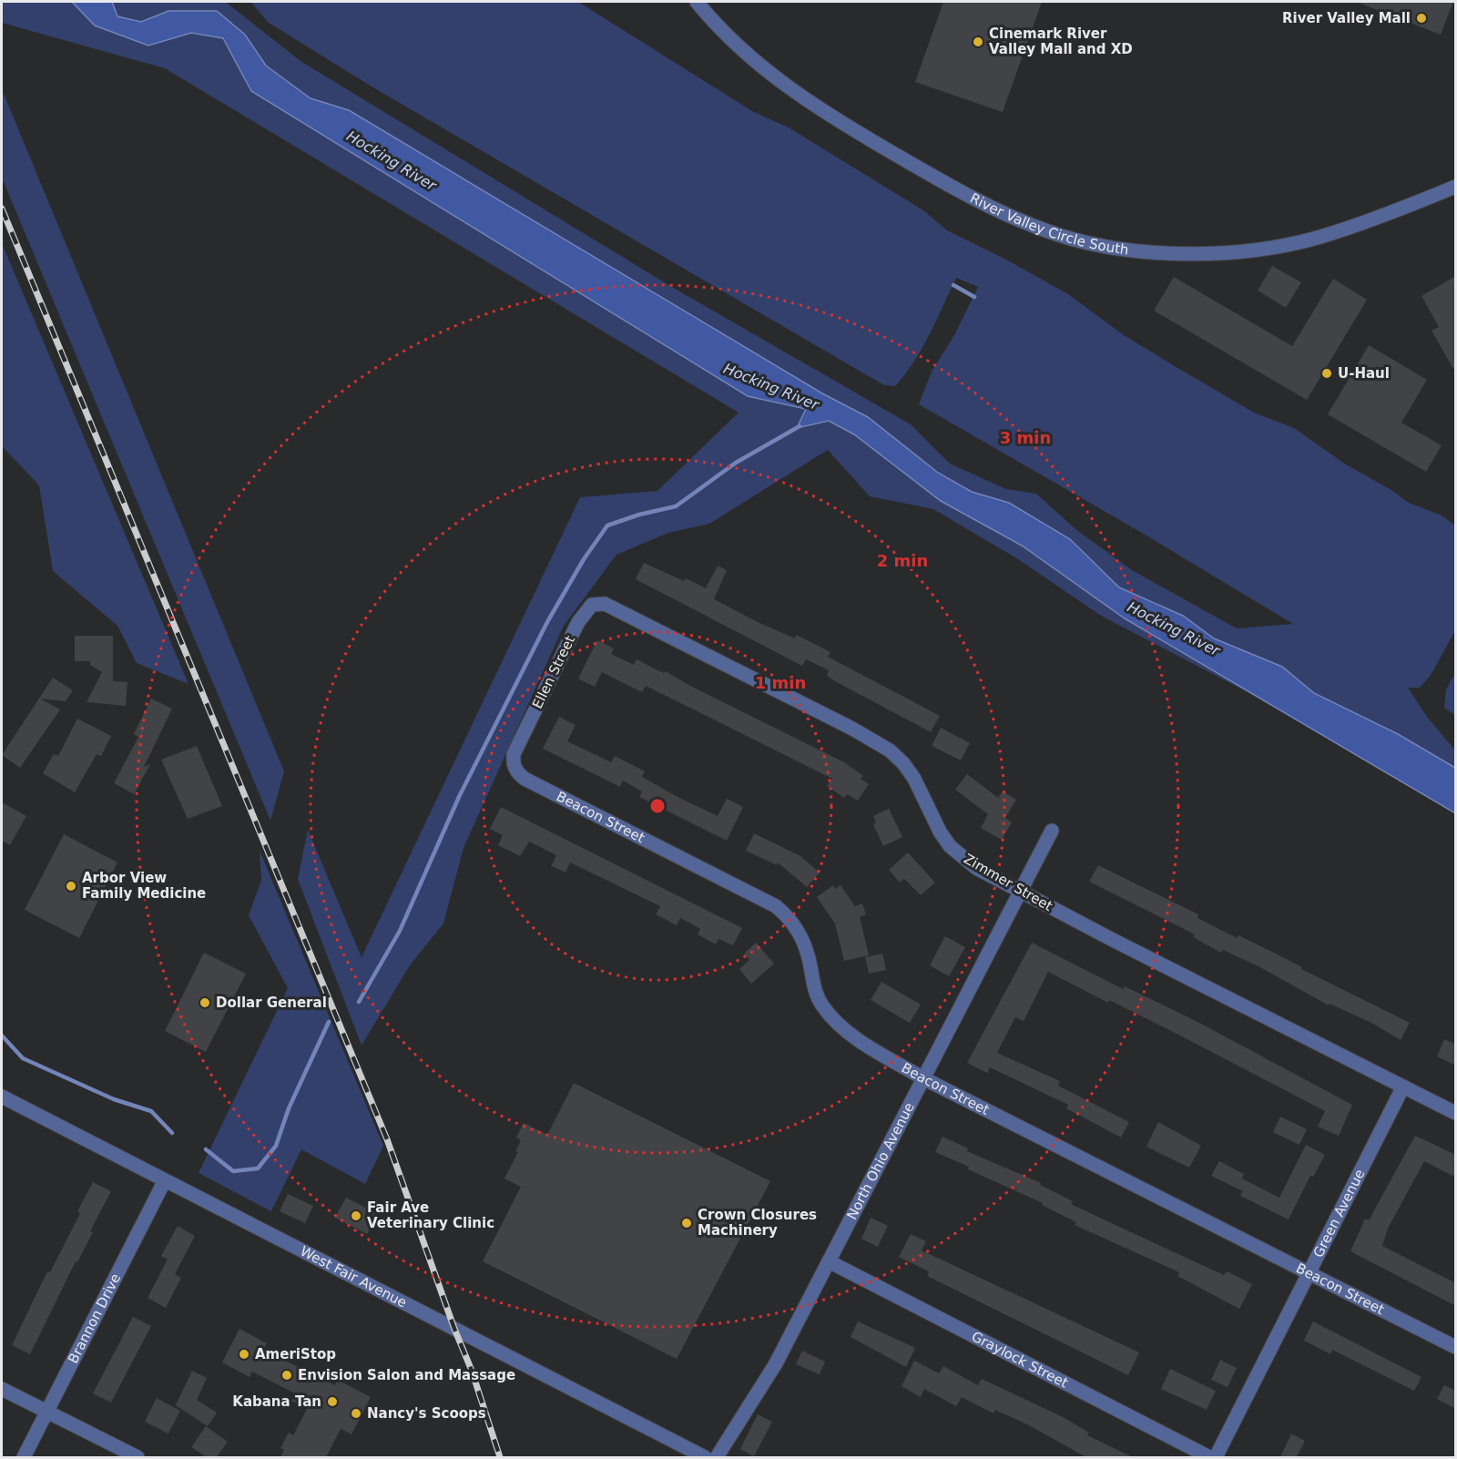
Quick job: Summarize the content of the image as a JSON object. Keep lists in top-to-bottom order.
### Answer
{
  "streets": {
    "street": [
      "River Valley Circle South",
      "Ellen Street",
      "Beacon Street",
      "Zimmer Street",
      "North Ohio Avenue",
      "Green Avenue",
      "West Fair Avenue",
      "Brannon Drive",
      "Graylock Street"
    ]
  },
  "crossings": [
    ["Ellen Street", "Beacon Street"],
    ["Ellen Street", "Zimmer Street"],
    ["Beacon Street", "North Ohio Avenue"],
    ["Beacon Street", "Green Avenue"],
    ["Zimmer Street", "North Ohio Avenue"],
    ["Zimmer Street", "Green Avenue"],
    ["North Ohio Avenue", "Graylock Street"],
    ["West Fair Avenue", "Brannon Drive"]
  ],
  "water": ["Hocking River"],
  "places": [
    "River Valley Mall",
    "Cinemark River Valley Mall and XD",
    "U-Haul",
    "Arbor View Family Medicine",
    "Dollar General",
    "Fair Ave Veterinary Clinic",
    "Crown Closures Machinery",
    "AmeriStop",
    "Envision Salon and Massage",
    "Kabana Tan",
    "Nancy's Scoops"
  ],
  "rings": ["3 min", "2 min", "1 min"]
}
